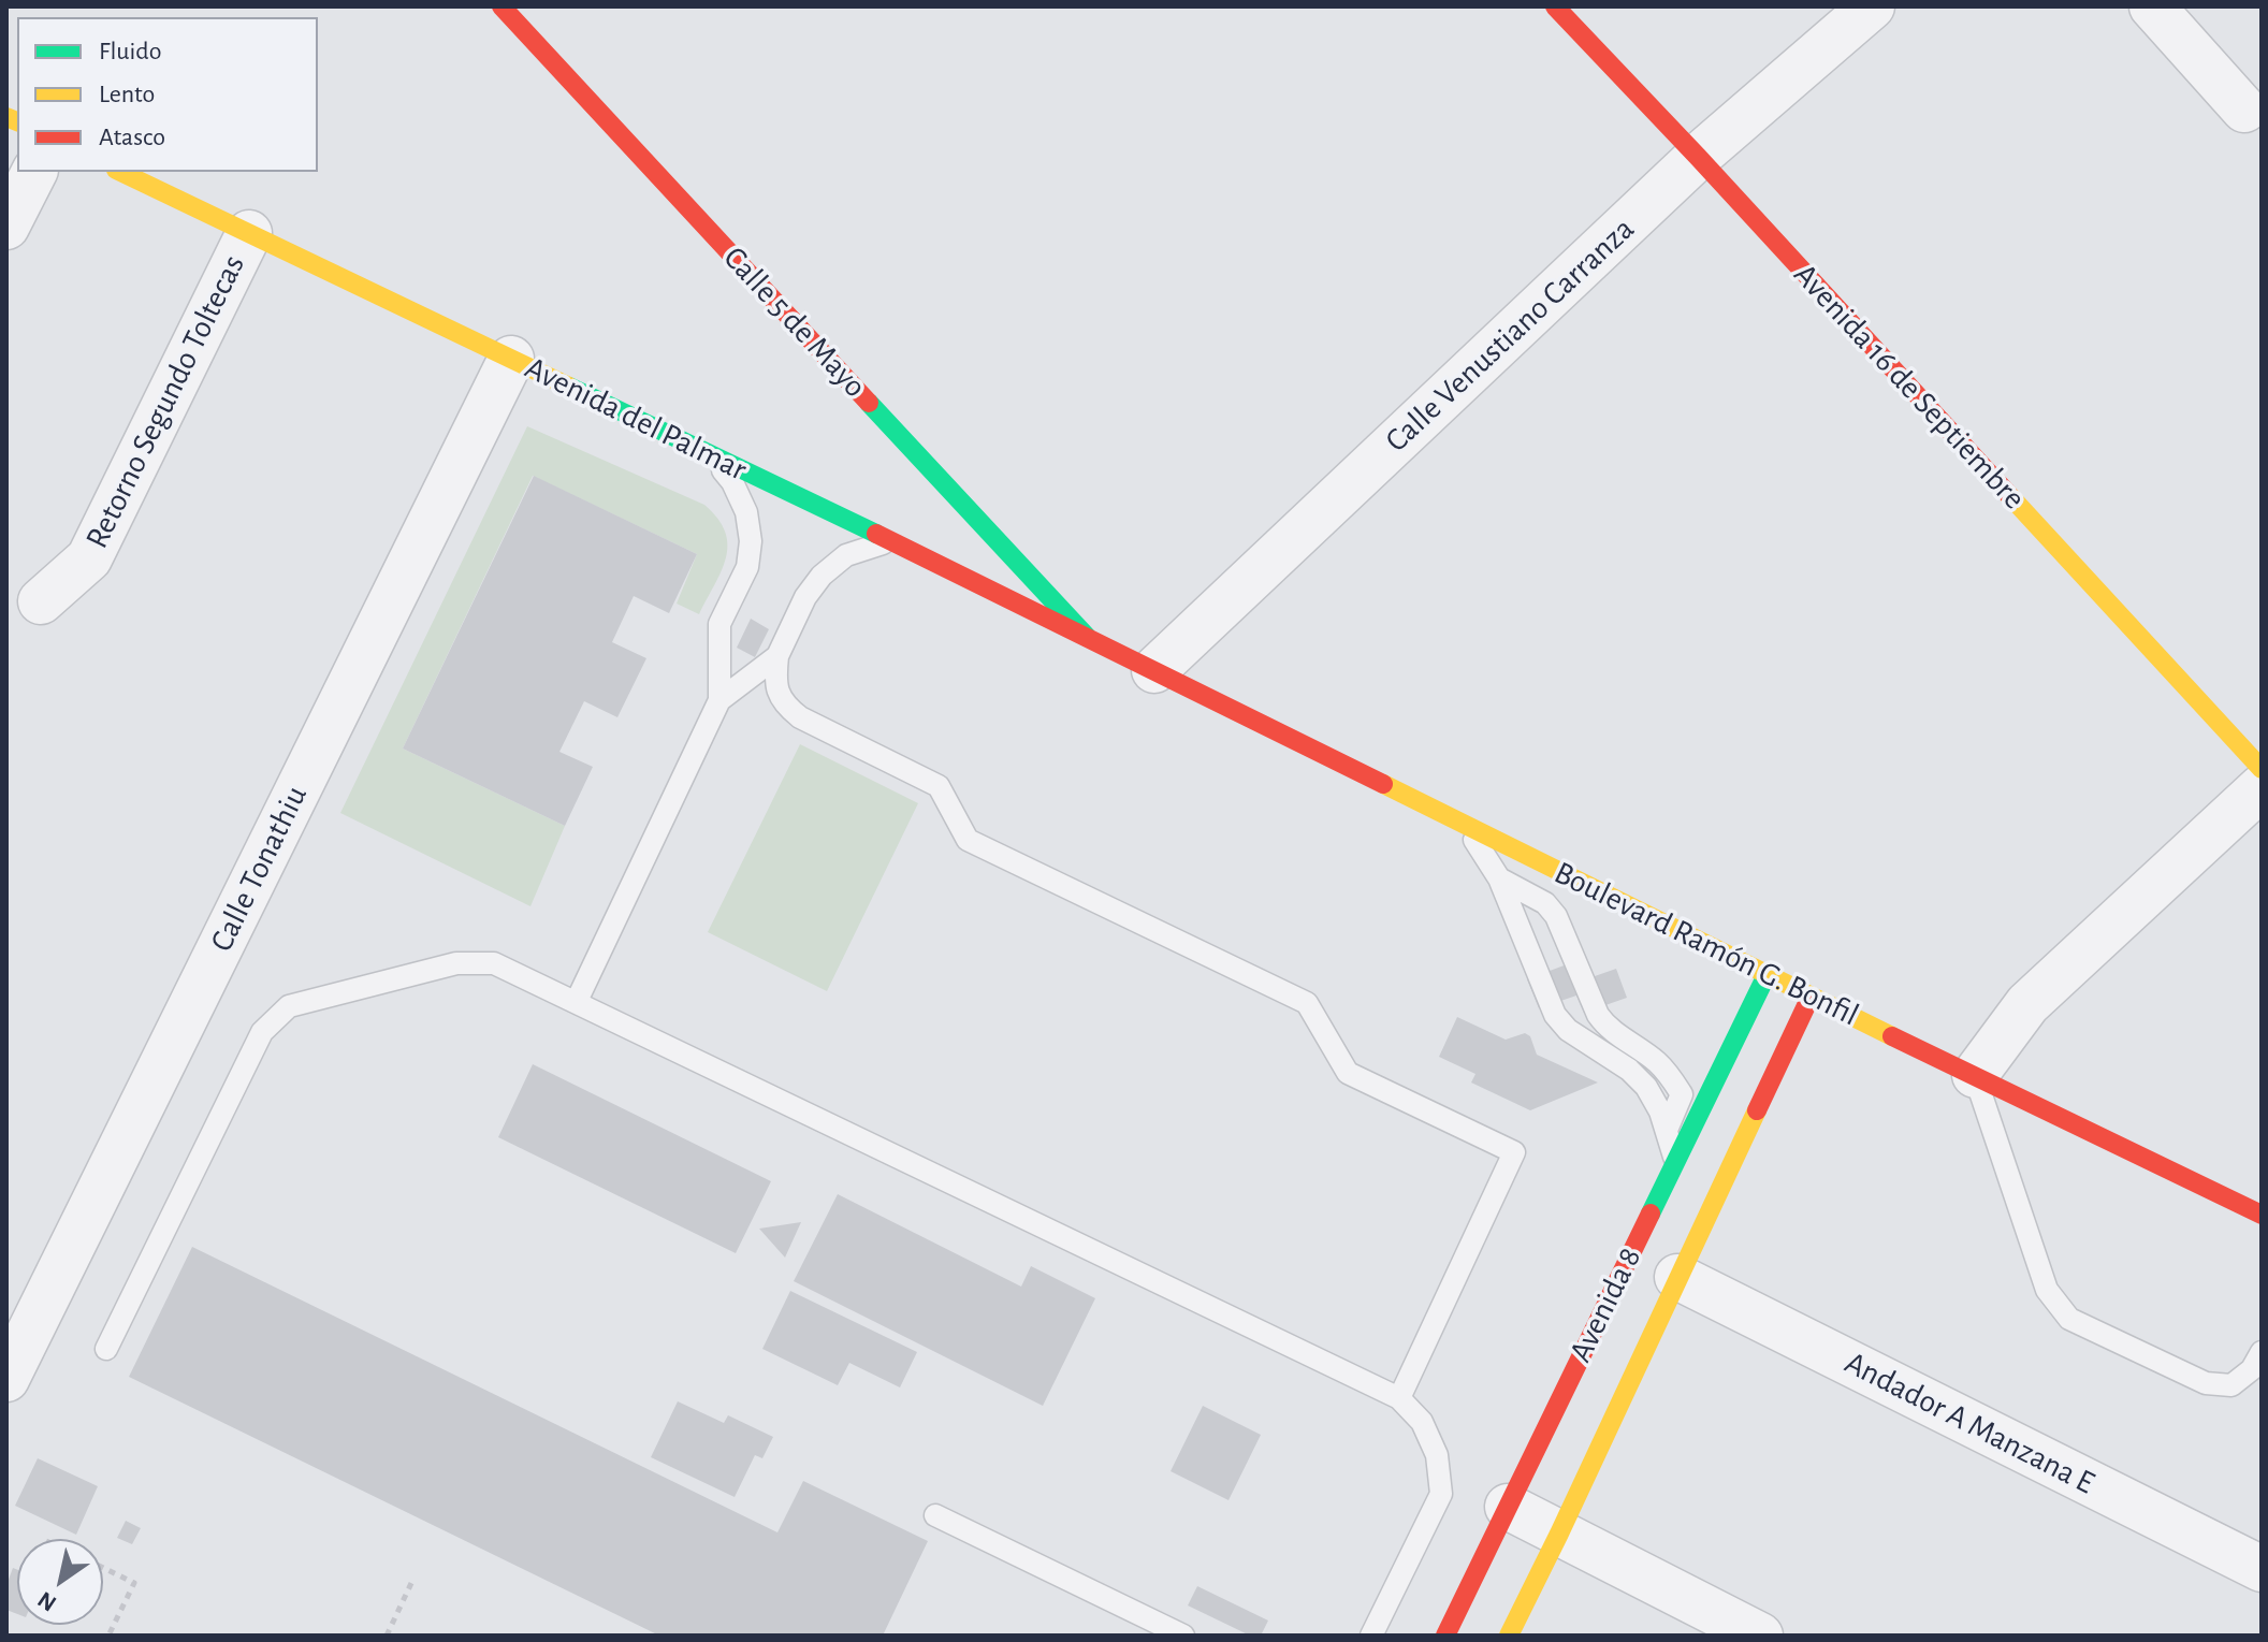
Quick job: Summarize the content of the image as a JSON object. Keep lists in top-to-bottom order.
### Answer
{
  "streets": {
    "main road": [
      "Calle 5 de Mayo",
      "Avenida 16 de Septiembre",
      "Avenida del Palmar",
      "Boulevard Ramón G. Bonfil",
      "Avenida 8"
    ],
    "street": [
      "Calle Venustiano Carranza",
      "Retorno Segundo Toltecas",
      "Calle Tonathiu",
      "Andador A Manzana E"
    ]
  },
  "crossings": [
    ["Calle 5 de Mayo", "Avenida del Palmar"],
    ["Calle Venustiano Carranza", "Avenida 16 de Septiembre"],
    ["Calle Venustiano Carranza", "Avenida del Palmar"],
    ["Calle Venustiano Carranza", "Boulevard Ramón G. Bonfil"],
    ["Retorno Segundo Toltecas", "Avenida del Palmar"],
    ["Avenida del Palmar", "Calle Tonathiu"],
    ["Avenida del Palmar", "Boulevard Ramón G. Bonfil"],
    ["Boulevard Ramón G. Bonfil", "Avenida 8"],
    ["Avenida 8", "Andador A Manzana E"]
  ],
  "legend": ["Fluido", "Lento", "Atasco"],
  "north": "bottom left"
}
